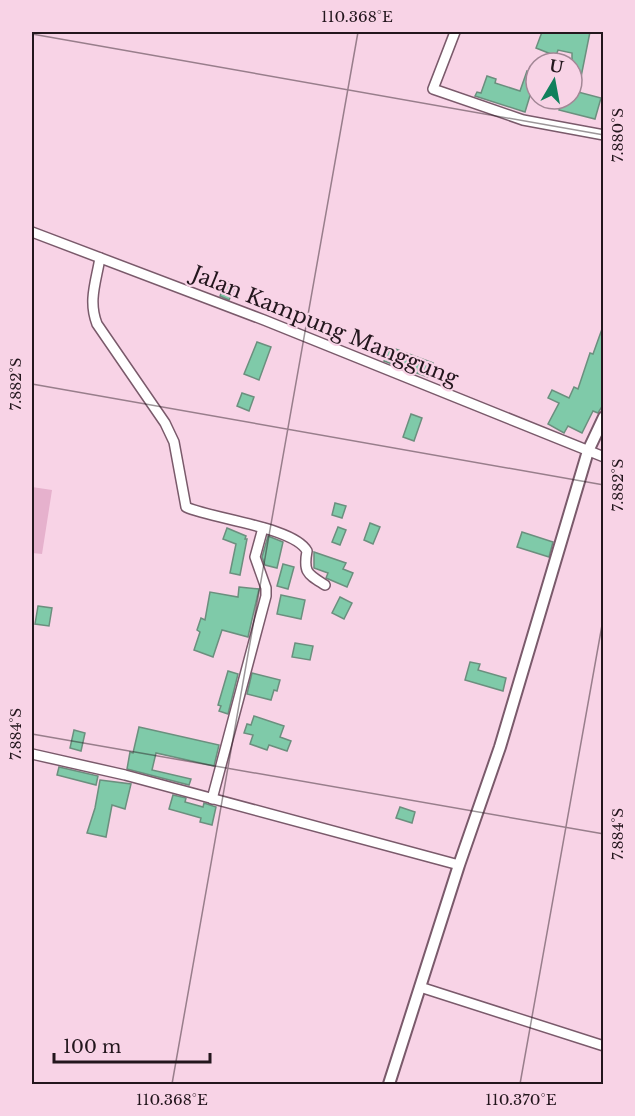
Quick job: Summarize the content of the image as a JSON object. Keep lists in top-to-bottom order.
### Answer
{
  "streets": {
    "street": ["Jalan Kampung Manggung"]
  },
  "scale_bar": "100 m",
  "north": "top",
  "coordinates": [
    "110.368°E",
    "7.880°S",
    "7.882°S",
    "7.884°S",
    "110.370°E"
  ]
}
